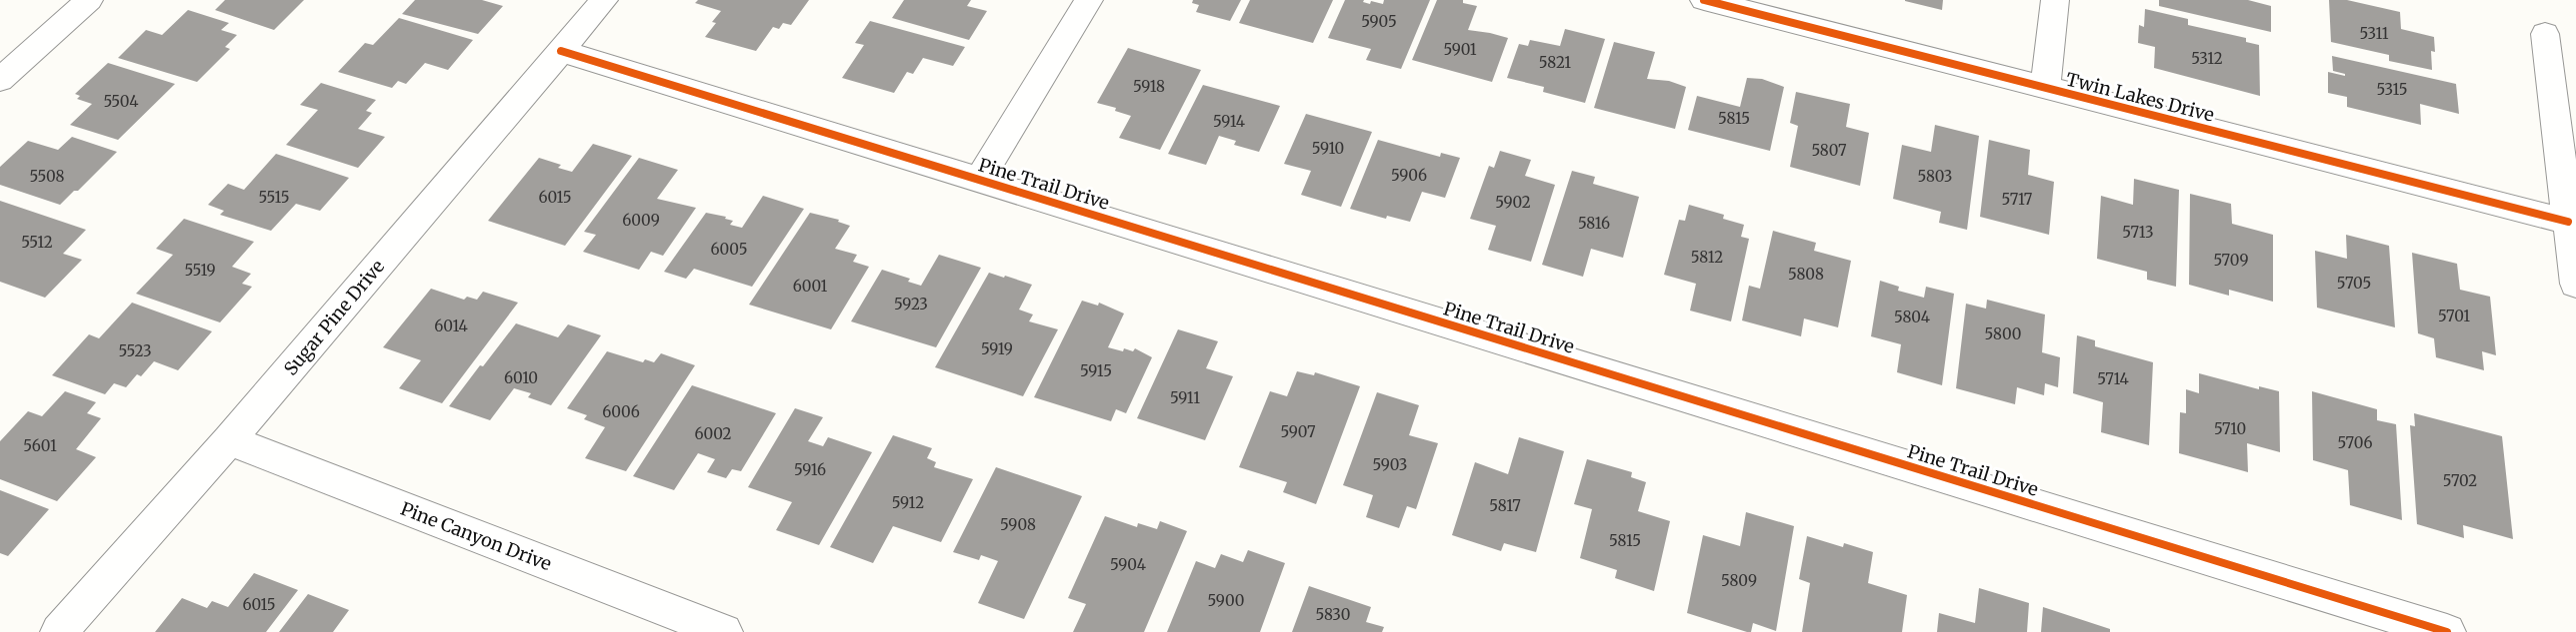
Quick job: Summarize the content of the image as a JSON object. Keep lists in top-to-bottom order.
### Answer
{
  "streets": {
    "street": [
      "Twin Lakes Drive",
      "Pine Trail Drive",
      "Sugar Pine Drive",
      "Pine Canyon Drive"
    ]
  },
  "crossings": [
    ["Pine Trail Drive", "Sugar Pine Drive"],
    ["Sugar Pine Drive", "Pine Canyon Drive"]
  ],
  "house_numbers": [
    "5905",
    "5311",
    "5901",
    "5312",
    "5821",
    "5918",
    "5315",
    "5504",
    "5815",
    "5914",
    "5910",
    "5807",
    "5906",
    "5508",
    "5803",
    "5515",
    "6015",
    "5717",
    "5902",
    "6009",
    "5816",
    "5713",
    "5512",
    "6005",
    "5812",
    "5709",
    "5519",
    "5808",
    "5705",
    "6001",
    "5923",
    "5701",
    "5804",
    "6014",
    "5800",
    "5919",
    "5523",
    "5915",
    "6010",
    "5714",
    "5911",
    "6006",
    "5710",
    "5907",
    "6002",
    "5706",
    "5601",
    "5903",
    "5916",
    "5702",
    "5912",
    "5817",
    "5908",
    "5815",
    "5904",
    "5809",
    "5900",
    "6015",
    "5830"
  ]
}
